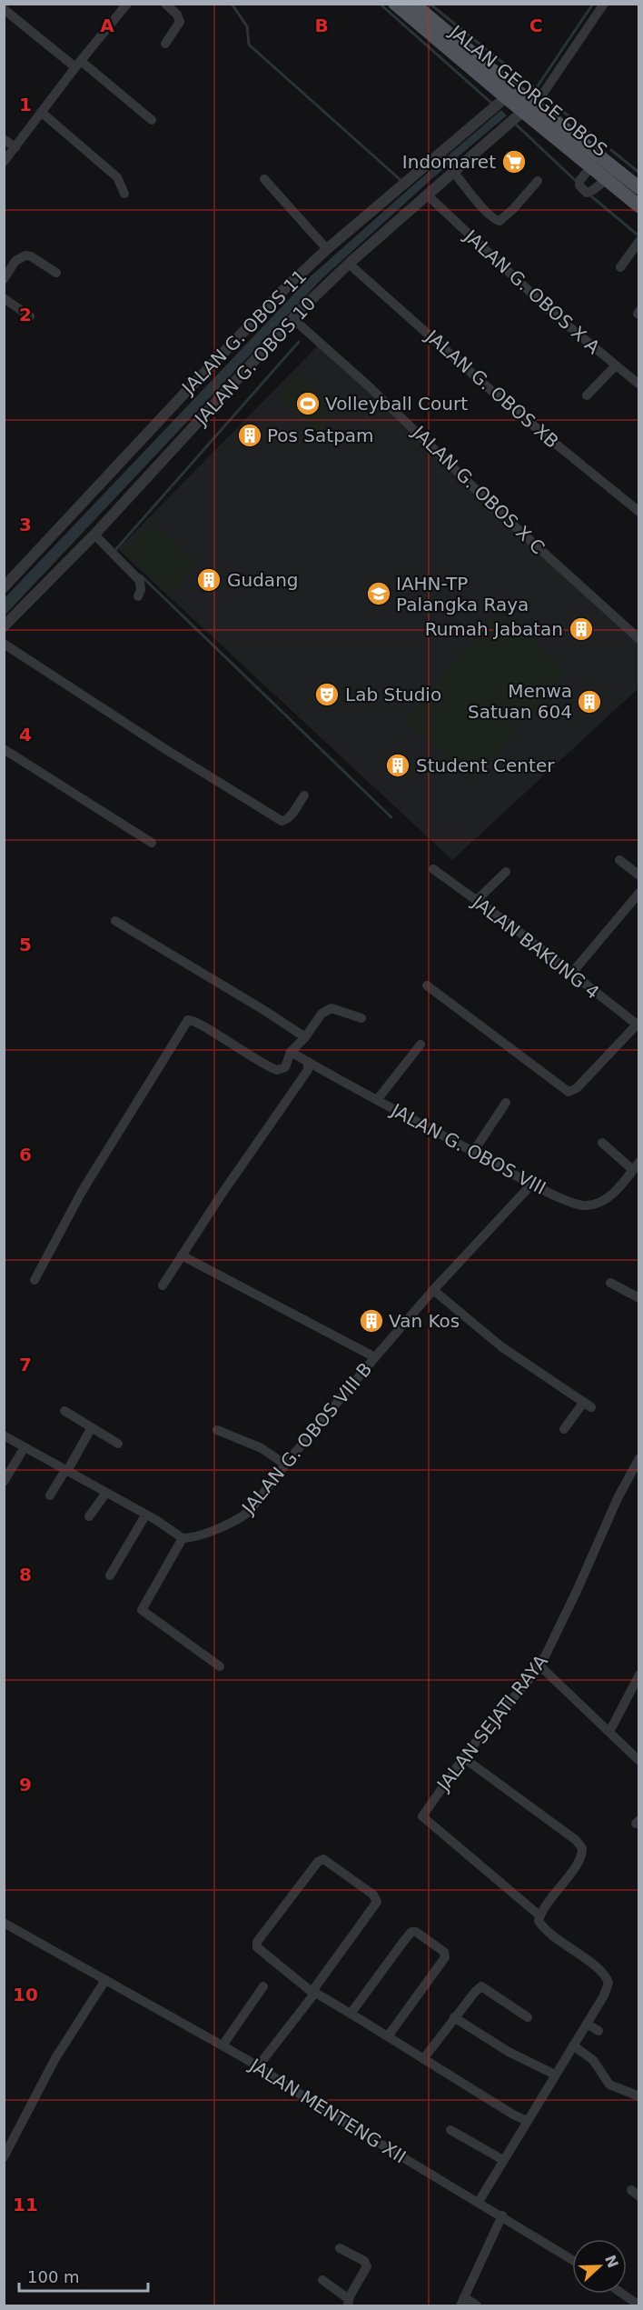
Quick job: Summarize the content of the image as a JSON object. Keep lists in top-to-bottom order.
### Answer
{
  "streets": {
    "main road": ["JALAN GEORGE OBOS"],
    "street": [
      "JALAN G. OBOS X A",
      "JALAN G. OBOS 11",
      "JALAN G. OBOS 10",
      "JALAN G. OBOS XB",
      "JALAN G. OBOS X C",
      "JALAN BAKUNG 4",
      "JALAN G. OBOS VIII",
      "JALAN G. OBOS VIII B",
      "JALAN SEJATI RAYA",
      "JALAN MENTENG XII"
    ]
  },
  "crossings": [
    ["JALAN GEORGE OBOS", "JALAN G. OBOS 11"],
    ["JALAN GEORGE OBOS", "JALAN G. OBOS 10"],
    ["JALAN G. OBOS X A", "JALAN G. OBOS 10"],
    ["JALAN G. OBOS 10", "JALAN G. OBOS XB"],
    ["JALAN G. OBOS 10", "JALAN G. OBOS X C"],
    ["JALAN G. OBOS VIII", "JALAN G. OBOS VIII B"]
  ],
  "places": {
    "supermarket": ["Indomaret"],
    "sports": ["Volleyball Court"],
    "building": [
      "Pos Satpam",
      "Gudang",
      "Rumah Jabatan",
      "Menwa Satuan 604",
      "Student Center",
      "Van Kos"
    ],
    "school or university": ["IAHN-TP Palangka Raya"],
    "theatre": ["Lab Studio"]
  },
  "scale_bar": "100 m",
  "north": "right",
  "grid": {
    "columns": ["A", "B", "C"],
    "rows": [
      "1",
      "2",
      "3",
      "4",
      "5",
      "6",
      "7",
      "8",
      "9",
      "10",
      "11"
    ]
  }
}
